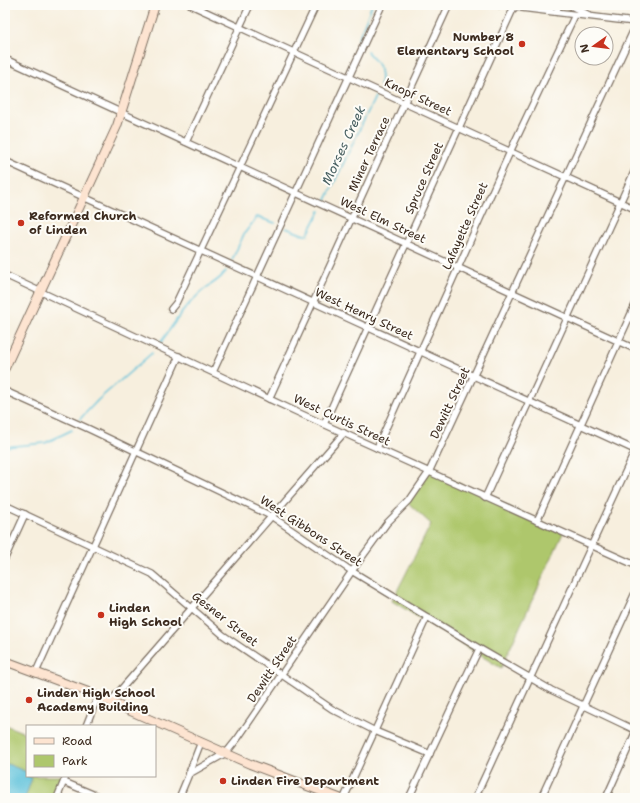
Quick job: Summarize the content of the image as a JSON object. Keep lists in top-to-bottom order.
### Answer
{
  "streets": {
    "street": [
      "Knopf Street",
      "Miner Terrace",
      "Spruce Street",
      "West Elm Street",
      "Lafayette Street",
      "West Henry Street",
      "Dewitt Street",
      "West Curtis Street",
      "West Gibbons Street",
      "Gesner Street"
    ]
  },
  "crossings": [
    ["Knopf Street", "Miner Terrace"],
    ["Knopf Street", "Spruce Street"],
    ["Knopf Street", "Lafayette Street"],
    ["Knopf Street", "Dewitt Street"],
    ["Miner Terrace", "West Elm Street"],
    ["Miner Terrace", "West Henry Street"],
    ["Miner Terrace", "West Curtis Street"],
    ["Spruce Street", "West Elm Street"],
    ["Spruce Street", "West Henry Street"],
    ["Spruce Street", "West Curtis Street"],
    ["West Elm Street", "Lafayette Street"],
    ["West Elm Street", "Dewitt Street"],
    ["Lafayette Street", "West Henry Street"],
    ["Lafayette Street", "West Curtis Street"],
    ["West Henry Street", "Dewitt Street"],
    ["Dewitt Street", "West Curtis Street"],
    ["Dewitt Street", "West Gibbons Street"],
    ["Dewitt Street", "Gesner Street"]
  ],
  "water": ["Morses Creek"],
  "places": [
    "Number 8 Elementary School",
    "Reformed Church of Linden",
    "Linden High School",
    "Linden High School Academy Building",
    "Linden Fire Department"
  ],
  "legend": ["Road", "Park"],
  "north": "left"
}
